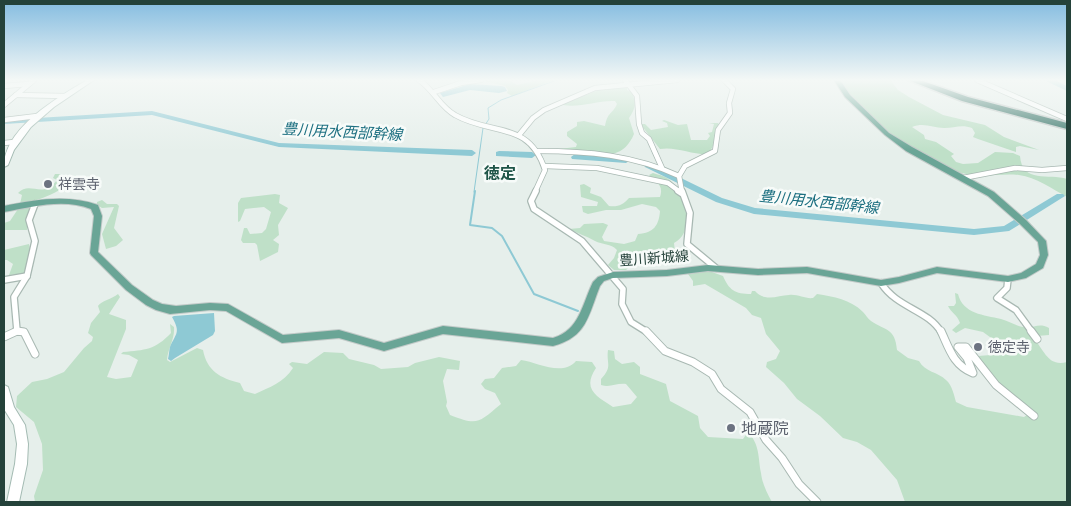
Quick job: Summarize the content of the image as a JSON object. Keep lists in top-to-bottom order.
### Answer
{
  "streets": {
    "main road": ["豊川新城線"]
  },
  "districts": ["徳定"],
  "water": ["豊川用水西部幹線"],
  "places": ["祥雲寺", "徳定寺", "地蔵院"]
}
